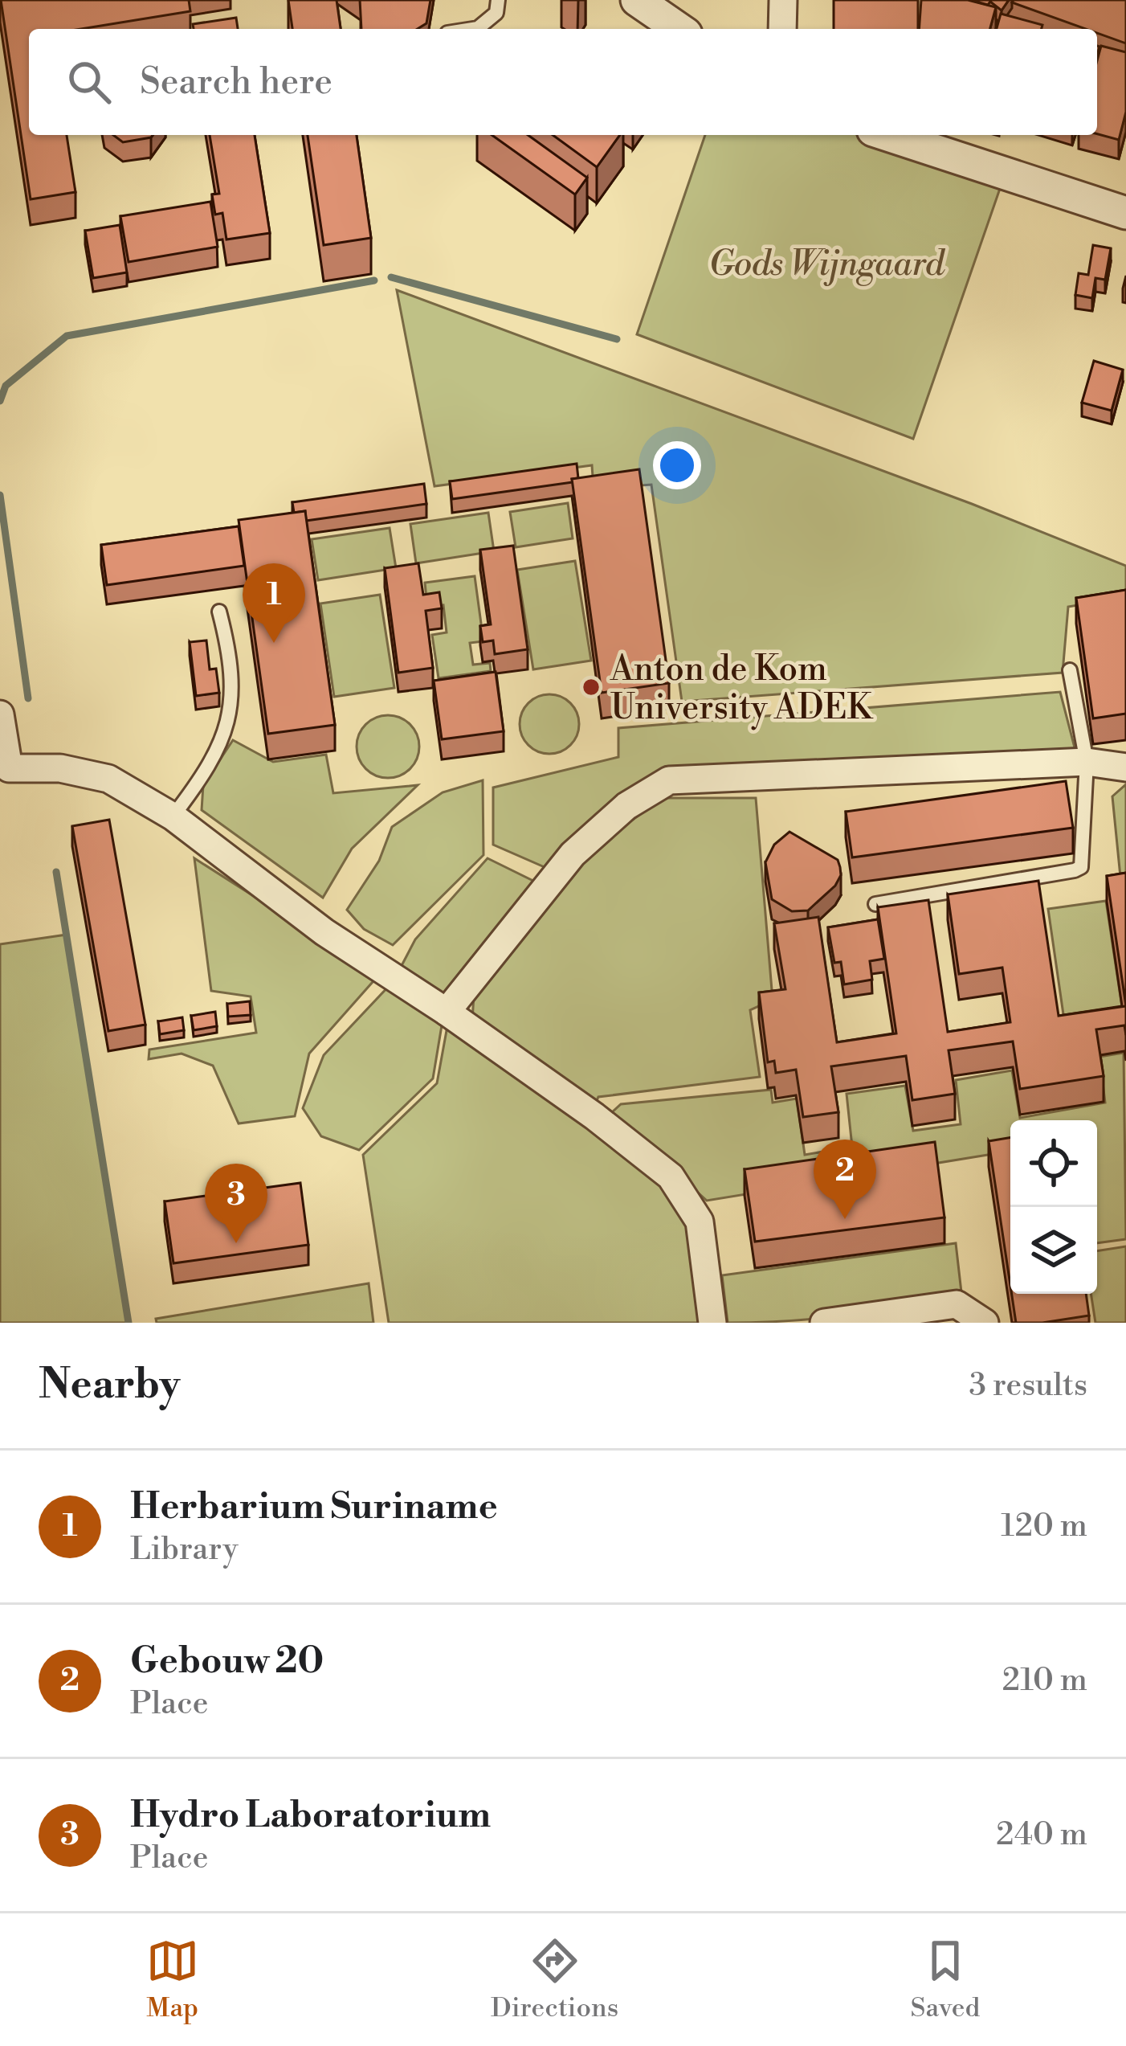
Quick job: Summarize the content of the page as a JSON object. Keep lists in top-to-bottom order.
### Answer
{
  "parks": ["Gods Wijngaard"],
  "places": ["Anton de Kom University ADEK"],
  "page": {
    "search": "Search here",
    "pins": ["1", "2", "3"],
    "heading": ["Nearby", "3 results"],
    "list": [
      {
        "mark": "1",
        "name": "Herbarium Suriname",
        "note": "Library",
        "value": "120 m"
      },
      {
        "mark": "2",
        "name": "Gebouw 20",
        "note": "Place",
        "value": "210 m"
      },
      {
        "mark": "3",
        "name": "Hydro Laboratorium",
        "note": "Place",
        "value": "240 m"
      }
    ],
    "nav": ["Map", "Directions", "Saved"]
  }
}
